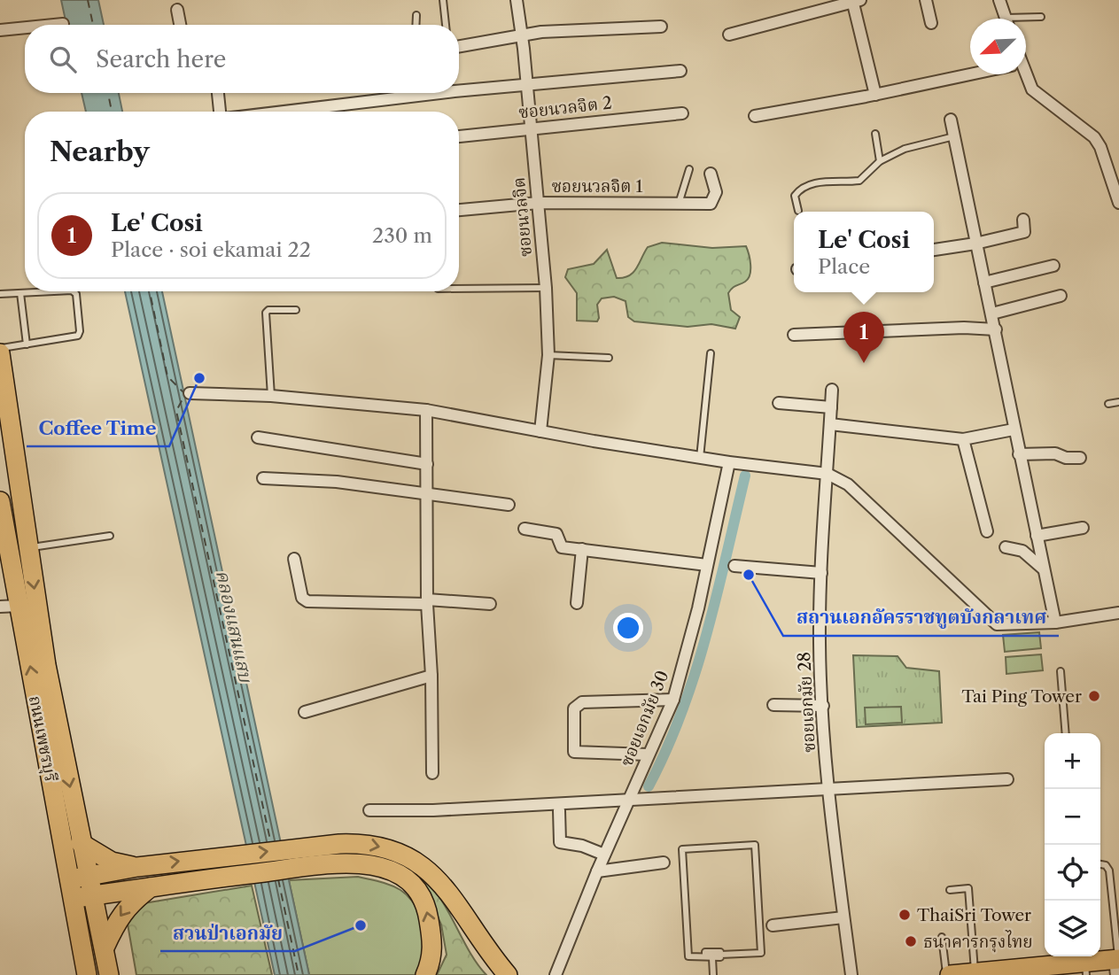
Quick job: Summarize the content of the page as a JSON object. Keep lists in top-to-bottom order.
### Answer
{
  "streets": {
    "main road": ["ถนนเพชรบุรี"],
    "street": [
      "ซอยนวลจิต 2",
      "ซอยนวลจิต 1",
      "ซอยนวลจิต",
      "ซอยเอกมัย 28",
      "ซอยเอกมัย 30"
    ]
  },
  "crossings": [
    ["ซอยนวลจิต 2", "ซอยนวลจิต"],
    ["ซอยนวลจิต 1", "ซอยนวลจิต"]
  ],
  "water": ["คลองแสนแสบ"],
  "places": [
    "Coffee Time",
    "สถานเอกอัครราชทูตบังกลาเทศ",
    "Tai Ping Tower",
    "ThaiSri Tower",
    "สวนป่าเอกมัย",
    "ธนาคารกรุงไทย"
  ],
  "north": "bottom left",
  "page": {
    "search": "Search here",
    "heading": "Nearby",
    "list": [
      {
        "mark": "1",
        "name": "Le' Cosi",
        "note": "Place · soi ekamai 22",
        "value": "230 m"
      }
    ],
    "popup": ["Le' Cosi", "Place"],
    "pins": "1",
    "map_buttons": ["+", "−"]
  }
}
